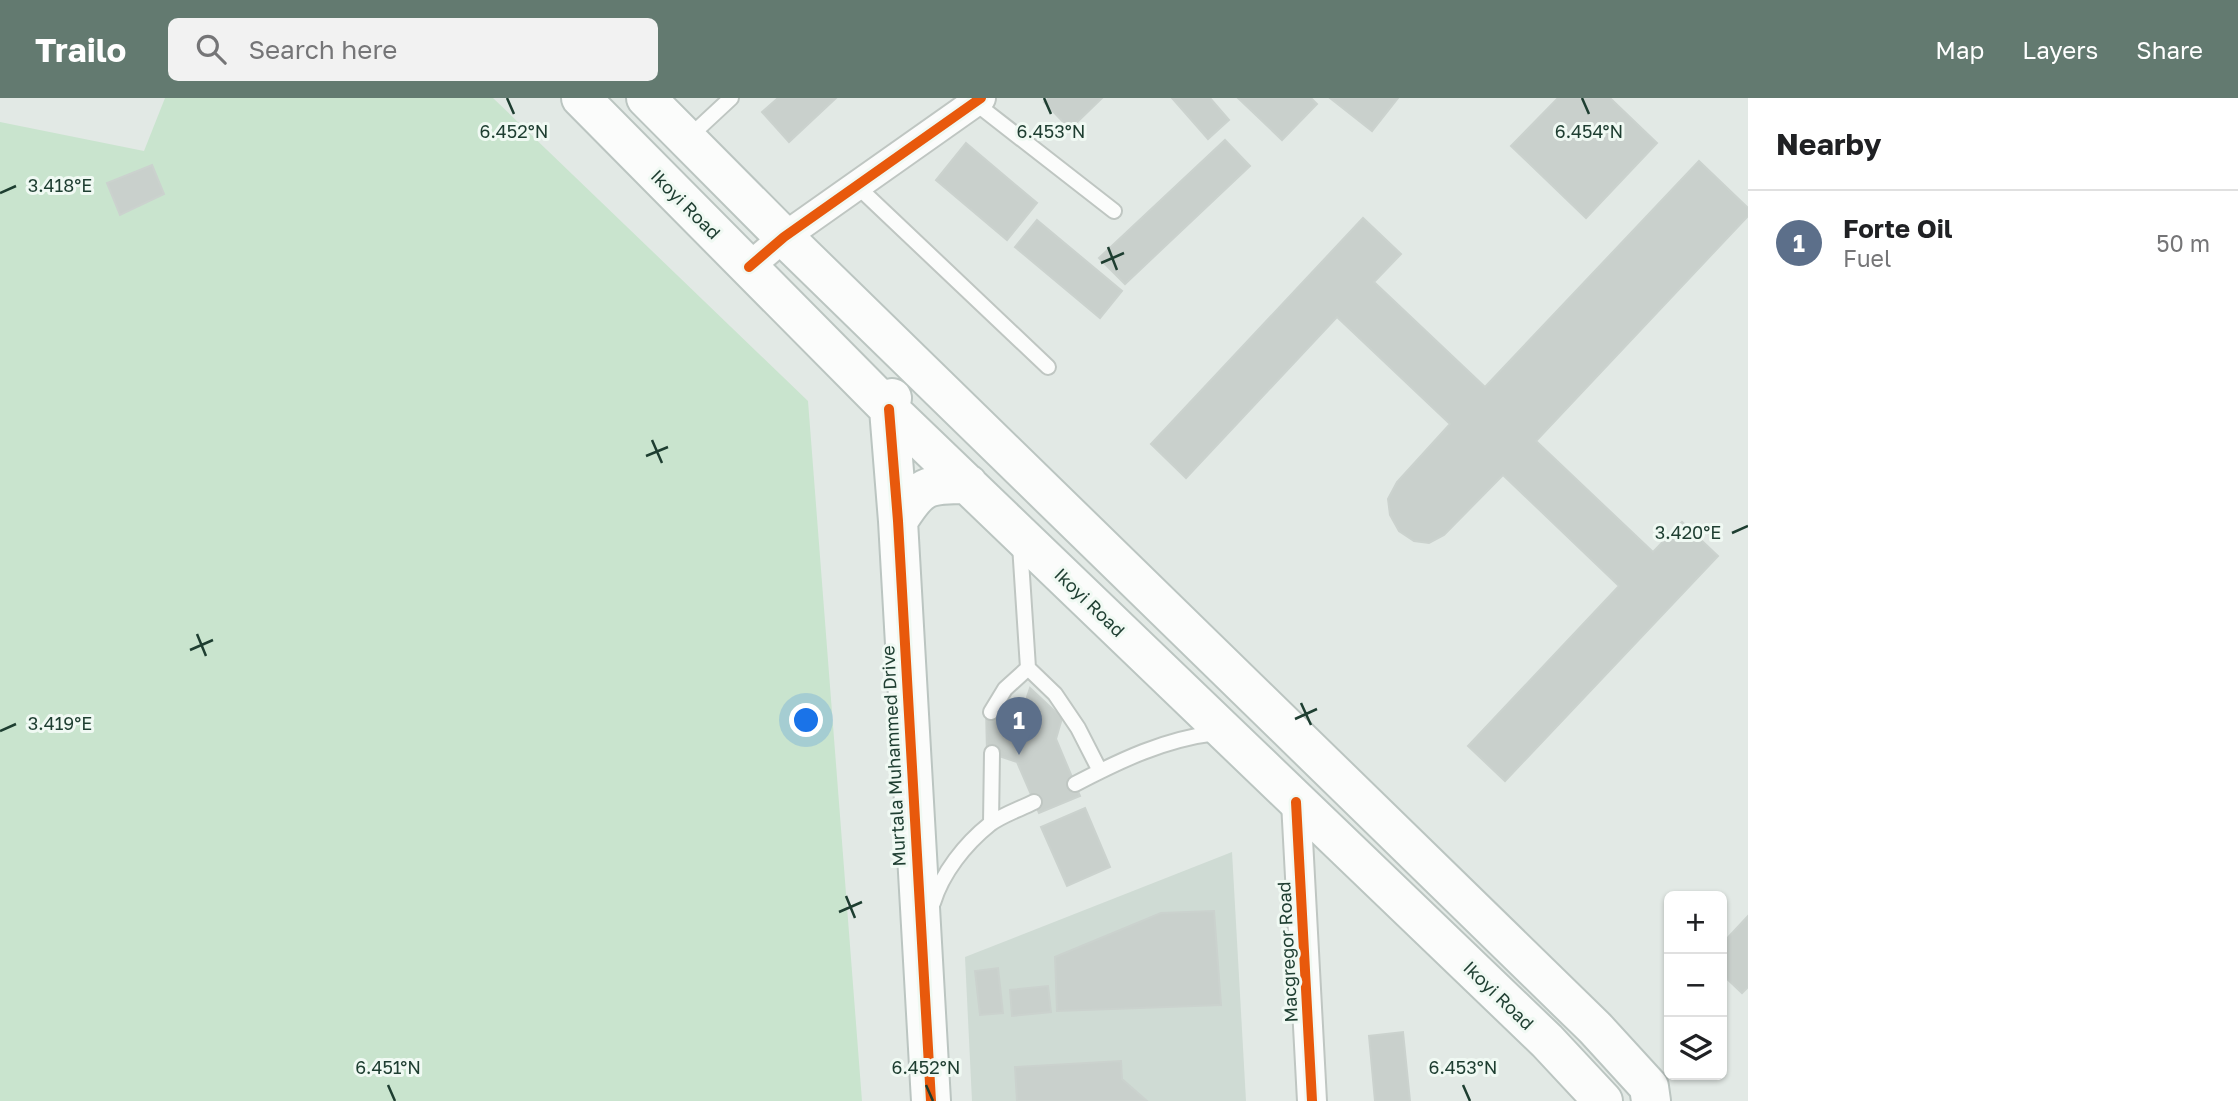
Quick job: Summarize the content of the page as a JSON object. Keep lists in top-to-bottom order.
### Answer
{
  "streets": {
    "main road": ["Ikoyi Road", "Murtala Muhammed Drive"],
    "street": ["Macgregor Road"]
  },
  "crossings": [
    ["Ikoyi Road", "Murtala Muhammed Drive"],
    ["Ikoyi Road", "Macgregor Road"]
  ],
  "page": {
    "header": "Trailo",
    "search": "Search here",
    "nav": ["Map", "Layers", "Share"],
    "heading": "Nearby",
    "list": [
      {
        "mark": "1",
        "name": "Forte Oil",
        "note": "Fuel",
        "value": "50 m"
      }
    ],
    "pins": "1",
    "map_buttons": ["+", "−"]
  },
  "coordinates": [
    "6.452°N",
    "6.453°N",
    "6.454°N",
    "3.418°E",
    "3.420°E",
    "3.419°E",
    "6.451°N"
  ]
}
